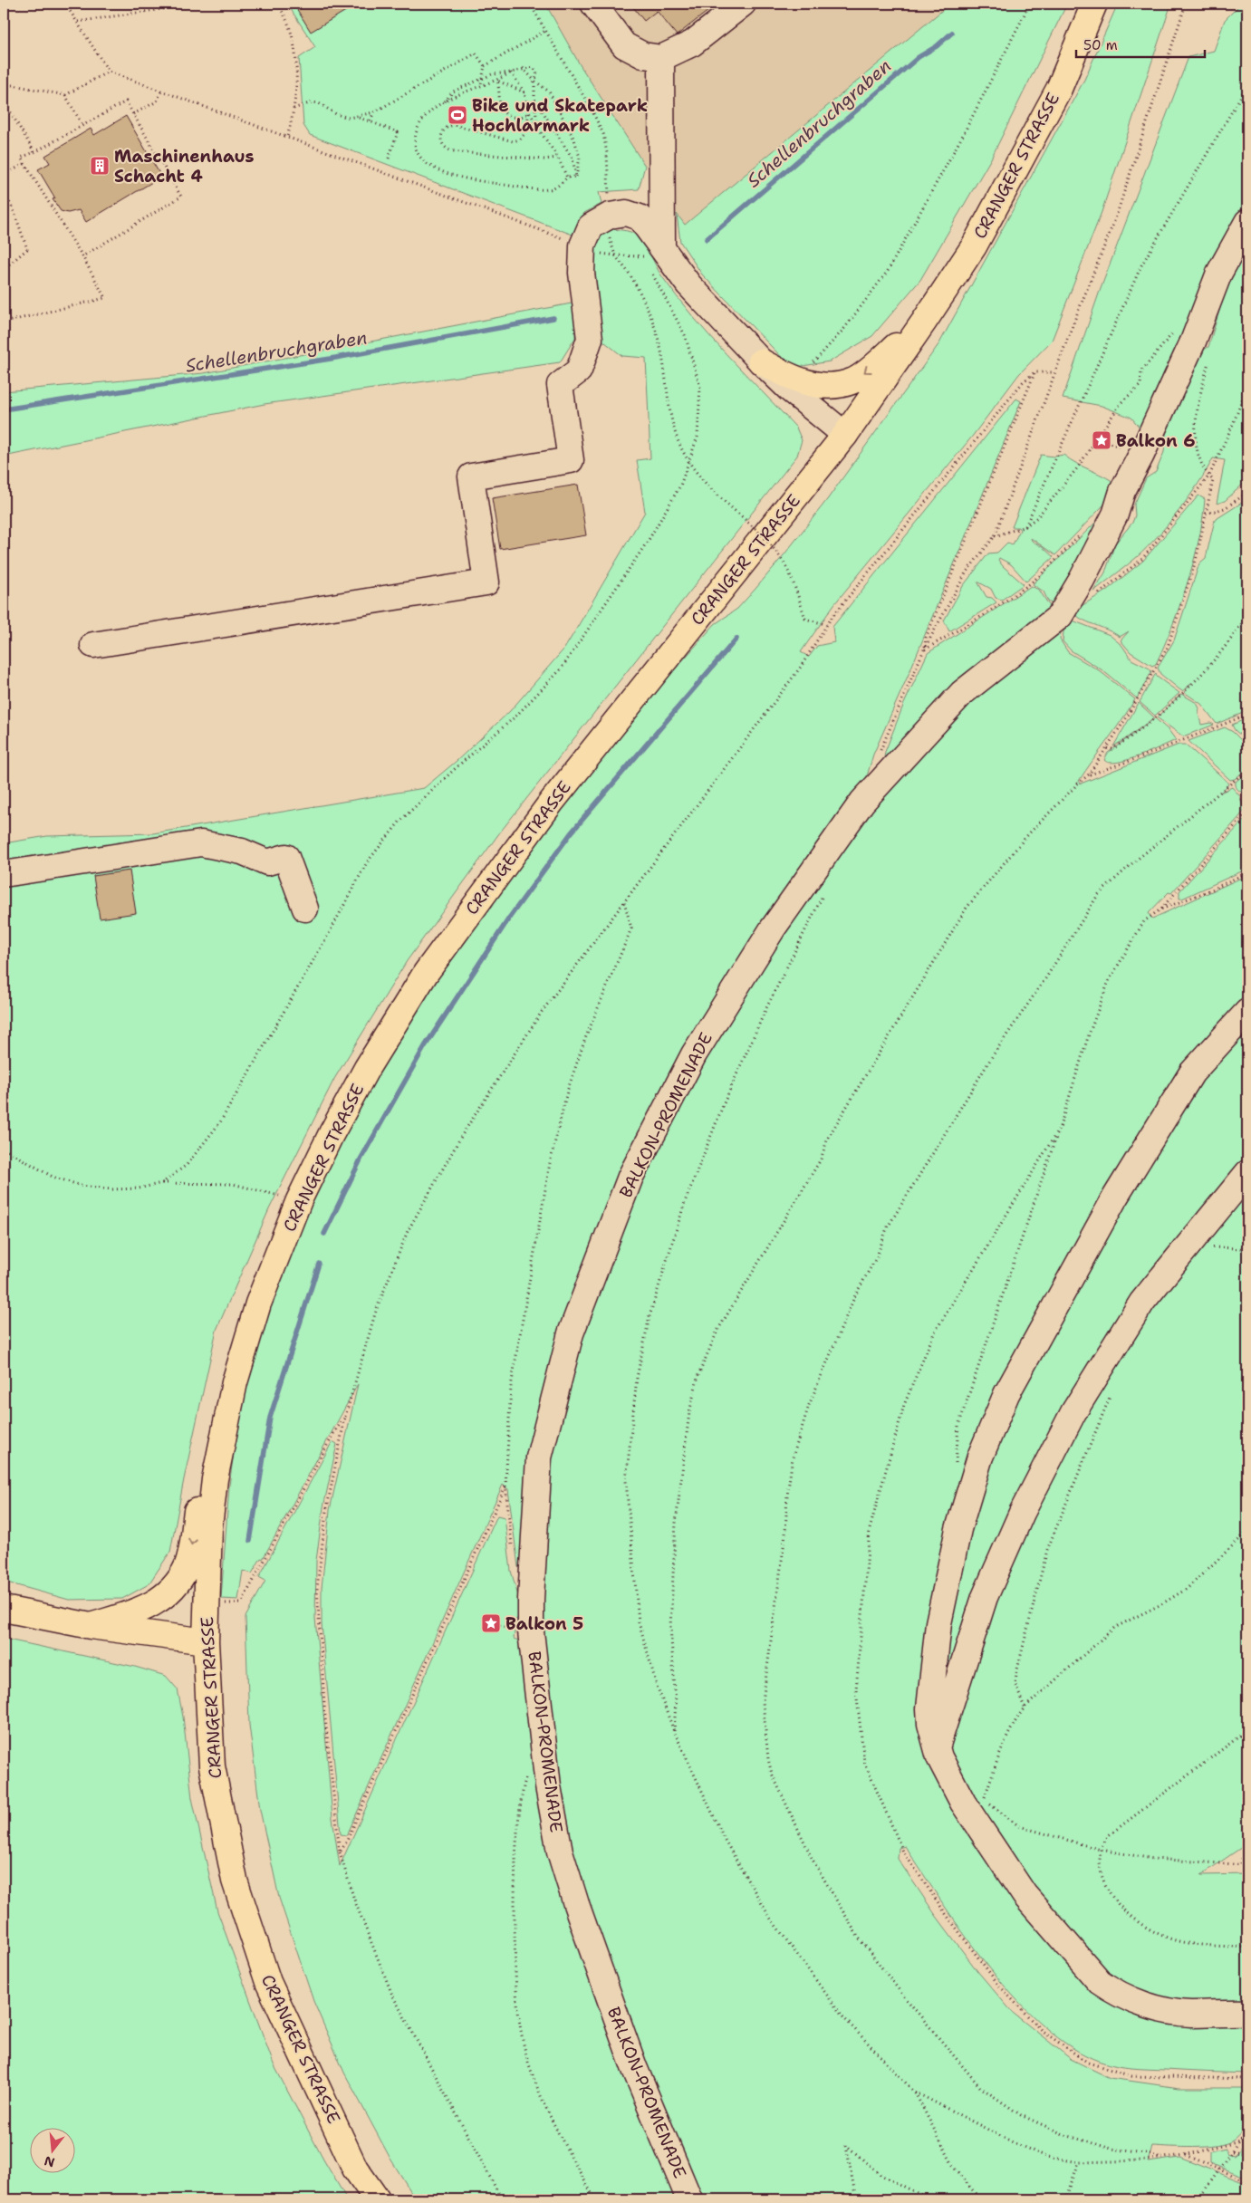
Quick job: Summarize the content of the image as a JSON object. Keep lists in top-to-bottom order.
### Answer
{
  "streets": {
    "main road": ["CRANGER STRASSE"],
    "street": ["BALKON-PROMENADE"]
  },
  "water": ["Schellenbruchgraben"],
  "places": {
    "sports": ["Bike und Skatepark Hochlarmark"],
    "building": ["Maschinenhaus Schacht 4"],
    "place": ["Balkon 6", "Balkon 5"]
  },
  "scale_bar": "50 m",
  "north": "bottom"
}
